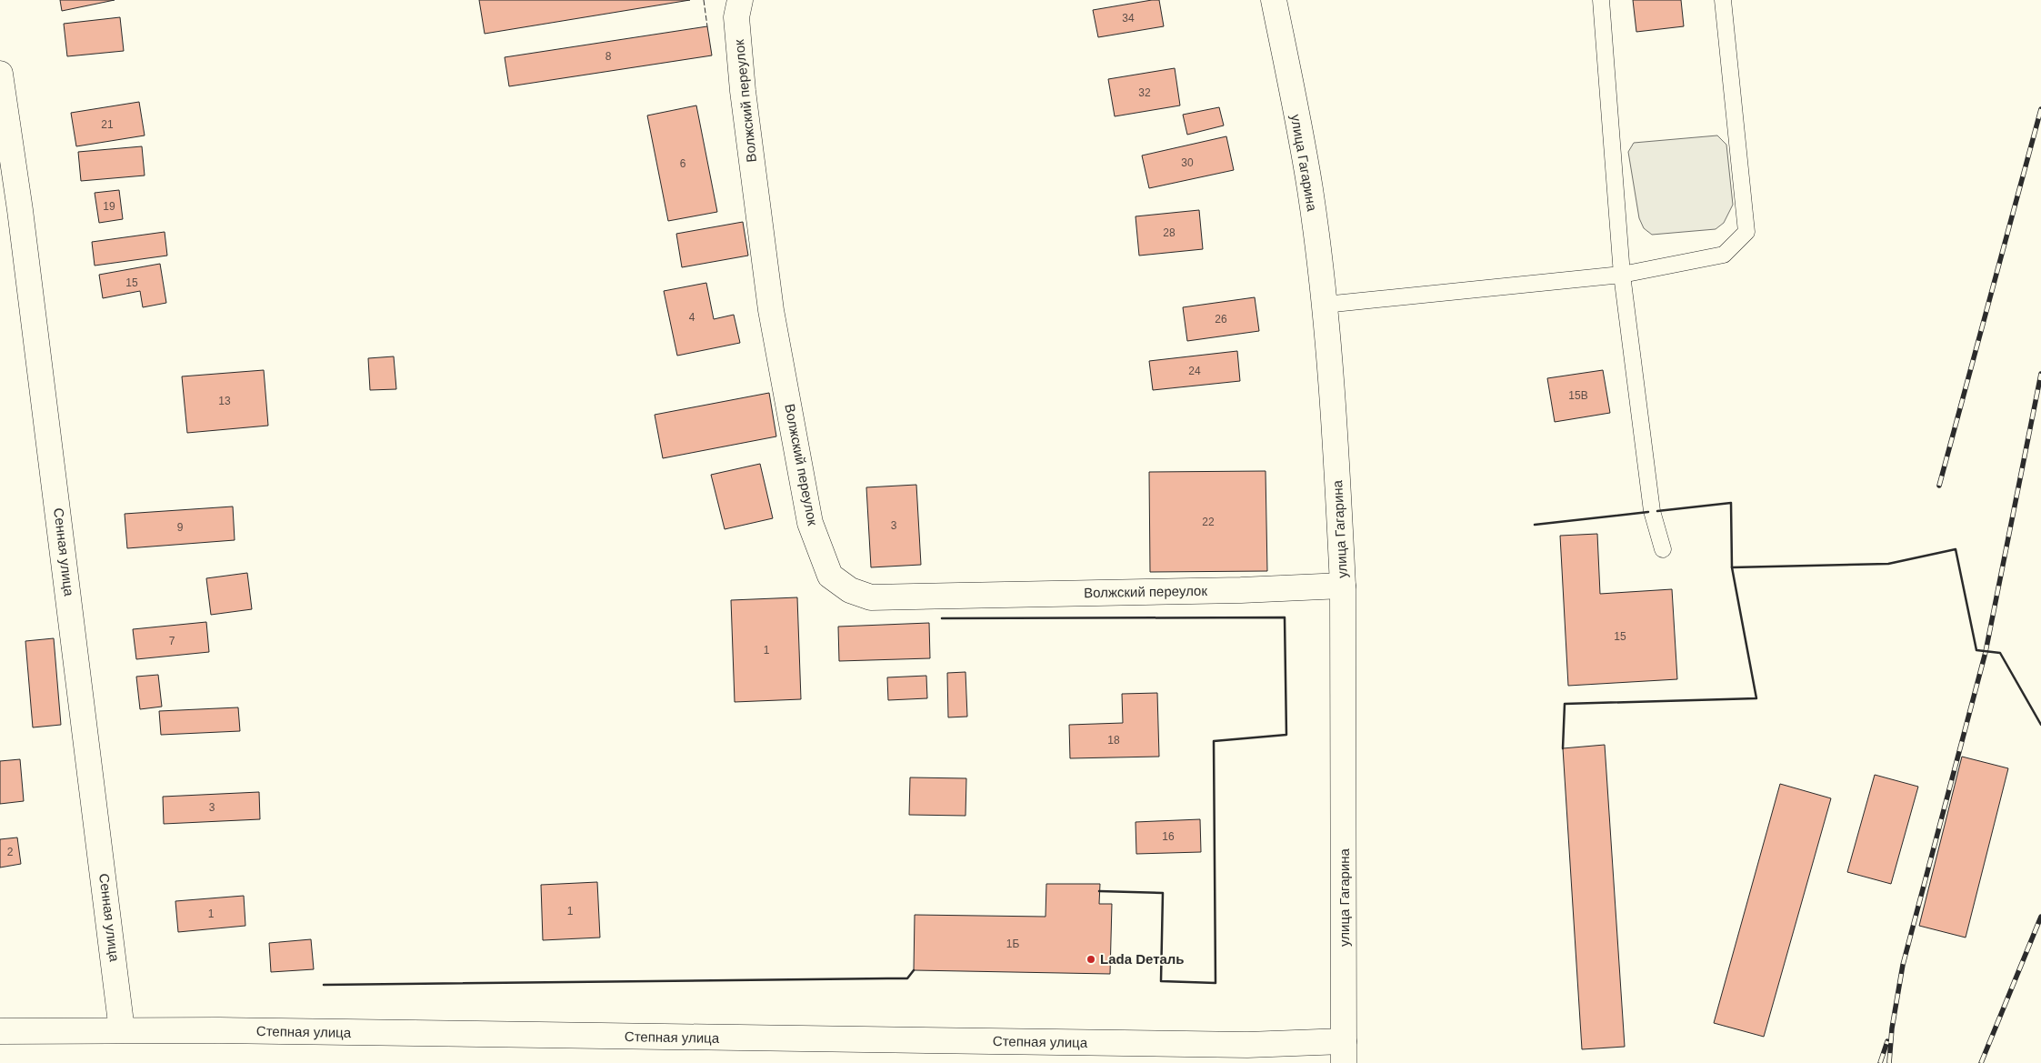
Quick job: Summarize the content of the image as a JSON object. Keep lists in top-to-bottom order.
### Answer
{
  "streets": {
    "street": [
      "Волжский переулок",
      "улица Гагарина",
      "Сенная улица",
      "Степная улица"
    ]
  },
  "crossings": [
    ["Волжский переулок", "улица Гагарина"],
    ["улица Гагарина", "Степная улица"],
    ["Сенная улица", "Степная улица"]
  ],
  "places": ["Lada Dеталь"],
  "house_numbers": [
    "34",
    "8",
    "32",
    "21",
    "30",
    "6",
    "19",
    "28",
    "15",
    "4",
    "26",
    "24",
    "15В",
    "13",
    "22",
    "3",
    "9",
    "15",
    "7",
    "1",
    "18",
    "3",
    "16",
    "2",
    "1",
    "1",
    "1Б"
  ]
}
